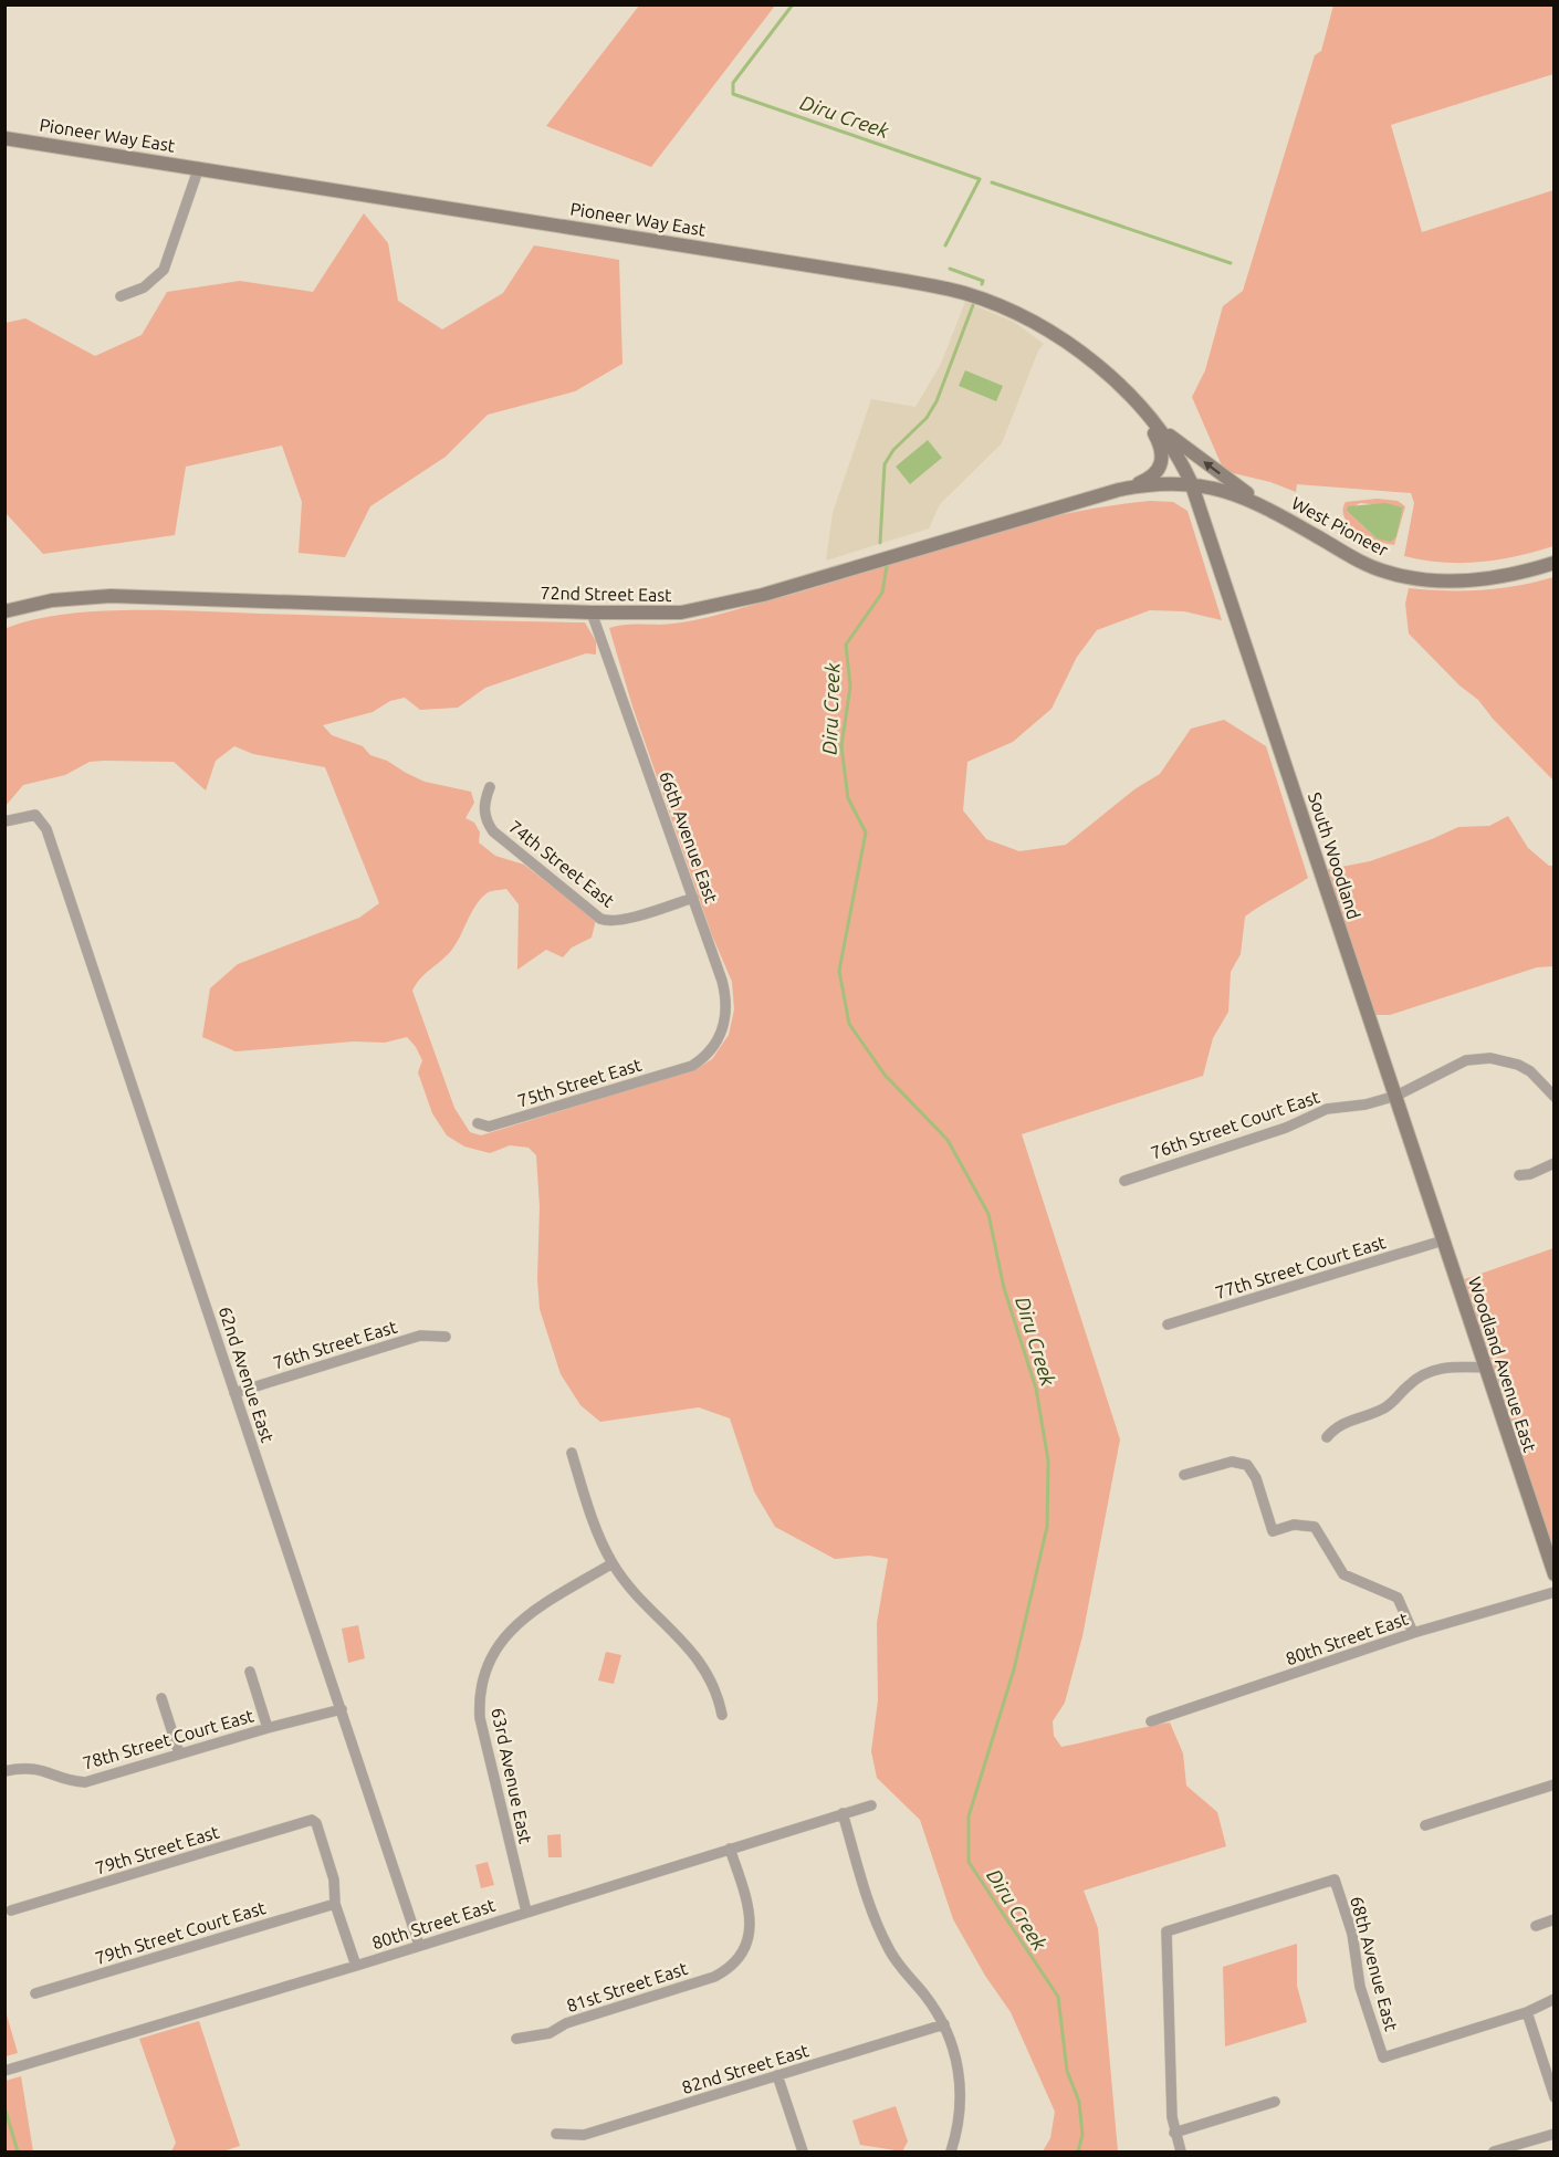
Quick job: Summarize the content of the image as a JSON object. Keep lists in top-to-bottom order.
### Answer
{
  "streets": {
    "main road": [
      "Pioneer Way East",
      "West Pioneer",
      "72nd Street East",
      "South Woodland",
      "Woodland Avenue East"
    ],
    "street": [
      "66th Avenue East",
      "74th Street East",
      "75th Street East",
      "76th Street Court East",
      "77th Street Court East",
      "76th Street East",
      "62nd Avenue East",
      "80th Street East",
      "78th Street Court East",
      "63rd Avenue East",
      "79th Street East",
      "79th Street Court East",
      "68th Avenue East",
      "81st Street East",
      "82nd Street East"
    ]
  },
  "crossings": [
    ["Pioneer Way East", "West Pioneer"],
    ["Pioneer Way East", "72nd Street East"],
    ["Pioneer Way East", "South Woodland"],
    ["West Pioneer", "72nd Street East"],
    ["West Pioneer", "South Woodland"],
    ["72nd Street East", "66th Avenue East"],
    ["72nd Street East", "South Woodland"],
    ["66th Avenue East", "74th Street East"],
    ["66th Avenue East", "75th Street East"],
    ["South Woodland", "76th Street Court East"],
    ["South Woodland", "77th Street Court East"],
    ["South Woodland", "Woodland Avenue East"],
    ["77th Street Court East", "Woodland Avenue East"],
    ["76th Street East", "62nd Avenue East"],
    ["62nd Avenue East", "80th Street East"],
    ["62nd Avenue East", "78th Street Court East"],
    ["80th Street East", "63rd Avenue East"],
    ["80th Street East", "81st Street East"],
    ["79th Street East", "79th Street Court East"]
  ],
  "water": ["Diru Creek"]
}
